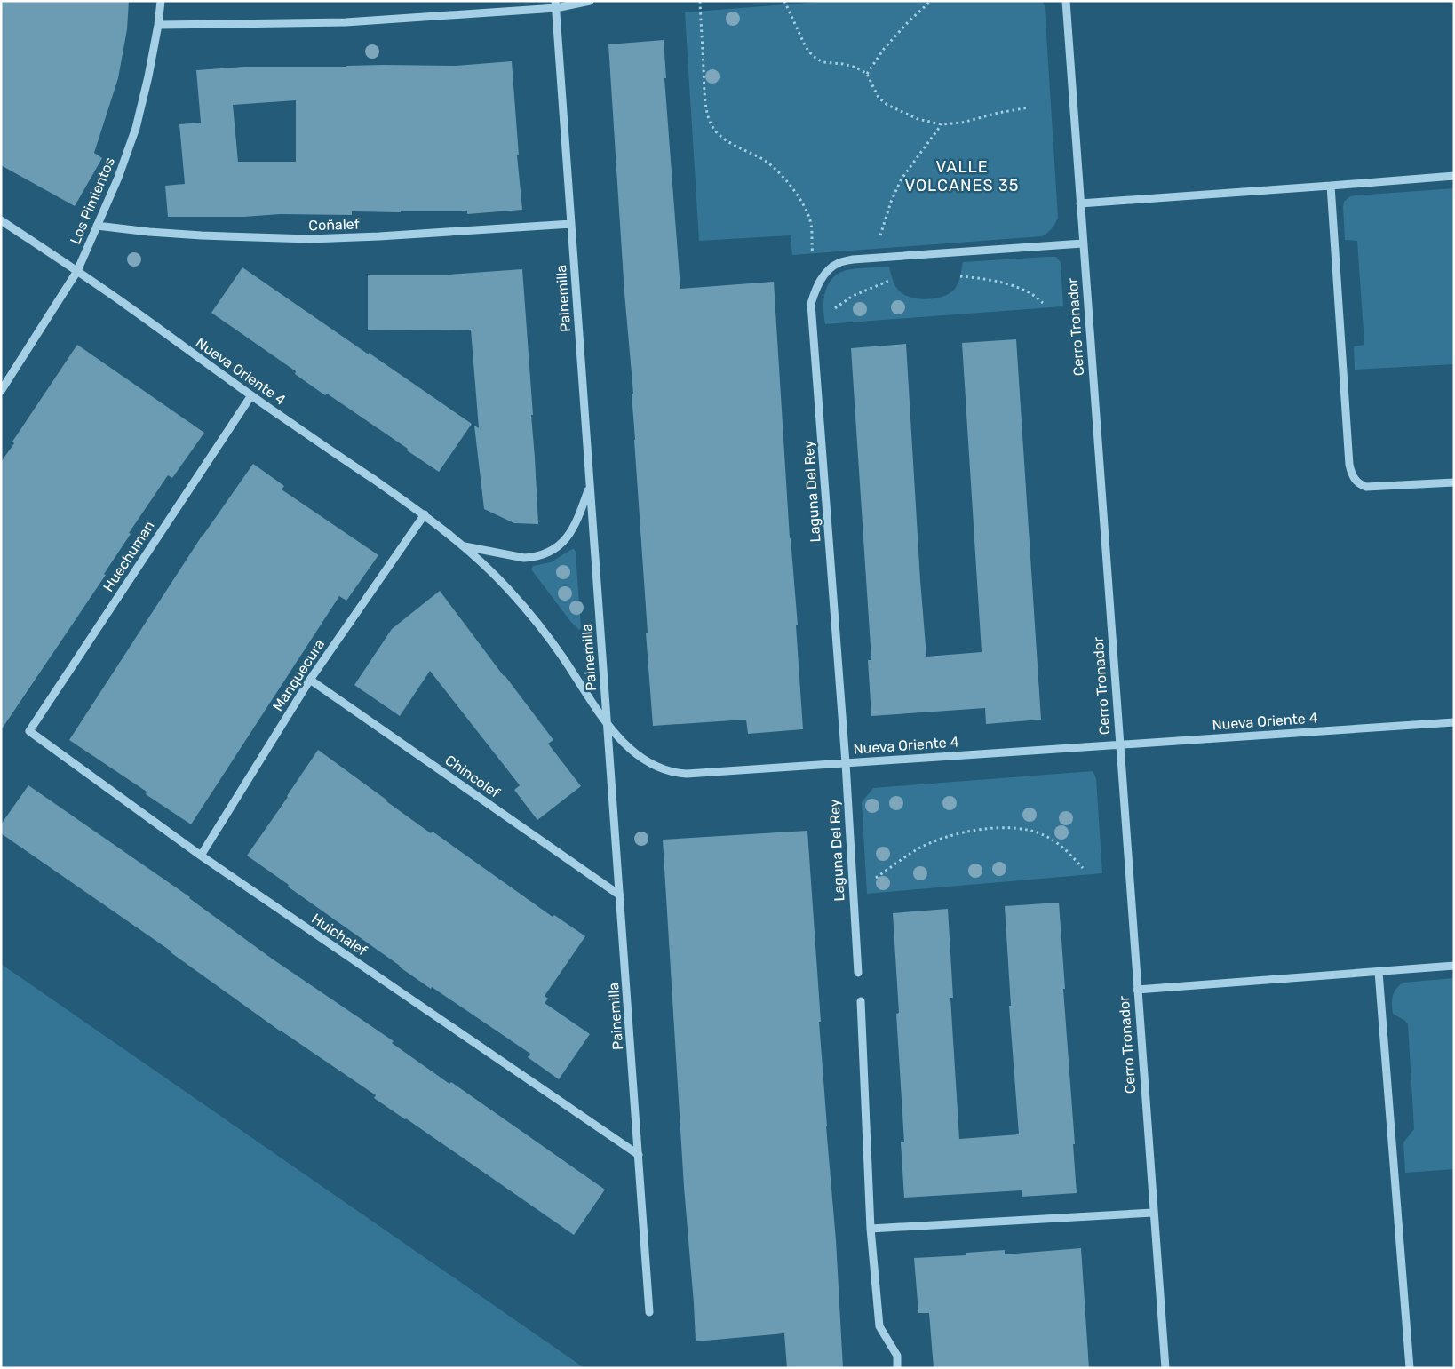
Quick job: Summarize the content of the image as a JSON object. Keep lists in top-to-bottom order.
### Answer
{
  "streets": {
    "street": [
      "Los Pimientos",
      "Coñalef",
      "Painemilla",
      "Cerro Tronador",
      "Nueva Oriente 4",
      "Laguna Del Rey",
      "Huechuman",
      "Manquecura",
      "Chincolef",
      "Huichalef"
    ]
  },
  "crossings": [
    ["Los Pimientos", "Coñalef"],
    ["Los Pimientos", "Nueva Oriente 4"],
    ["Coñalef", "Painemilla"],
    ["Painemilla", "Nueva Oriente 4"],
    ["Painemilla", "Chincolef"],
    ["Painemilla", "Huichalef"],
    ["Cerro Tronador", "Nueva Oriente 4"],
    ["Cerro Tronador", "Laguna Del Rey"],
    ["Nueva Oriente 4", "Laguna Del Rey"],
    ["Nueva Oriente 4", "Huechuman"],
    ["Nueva Oriente 4", "Manquecura"],
    ["Huechuman", "Huichalef"],
    ["Manquecura", "Chincolef"],
    ["Manquecura", "Huichalef"]
  ],
  "districts": ["VALLE VOLCANES 35"]
}
